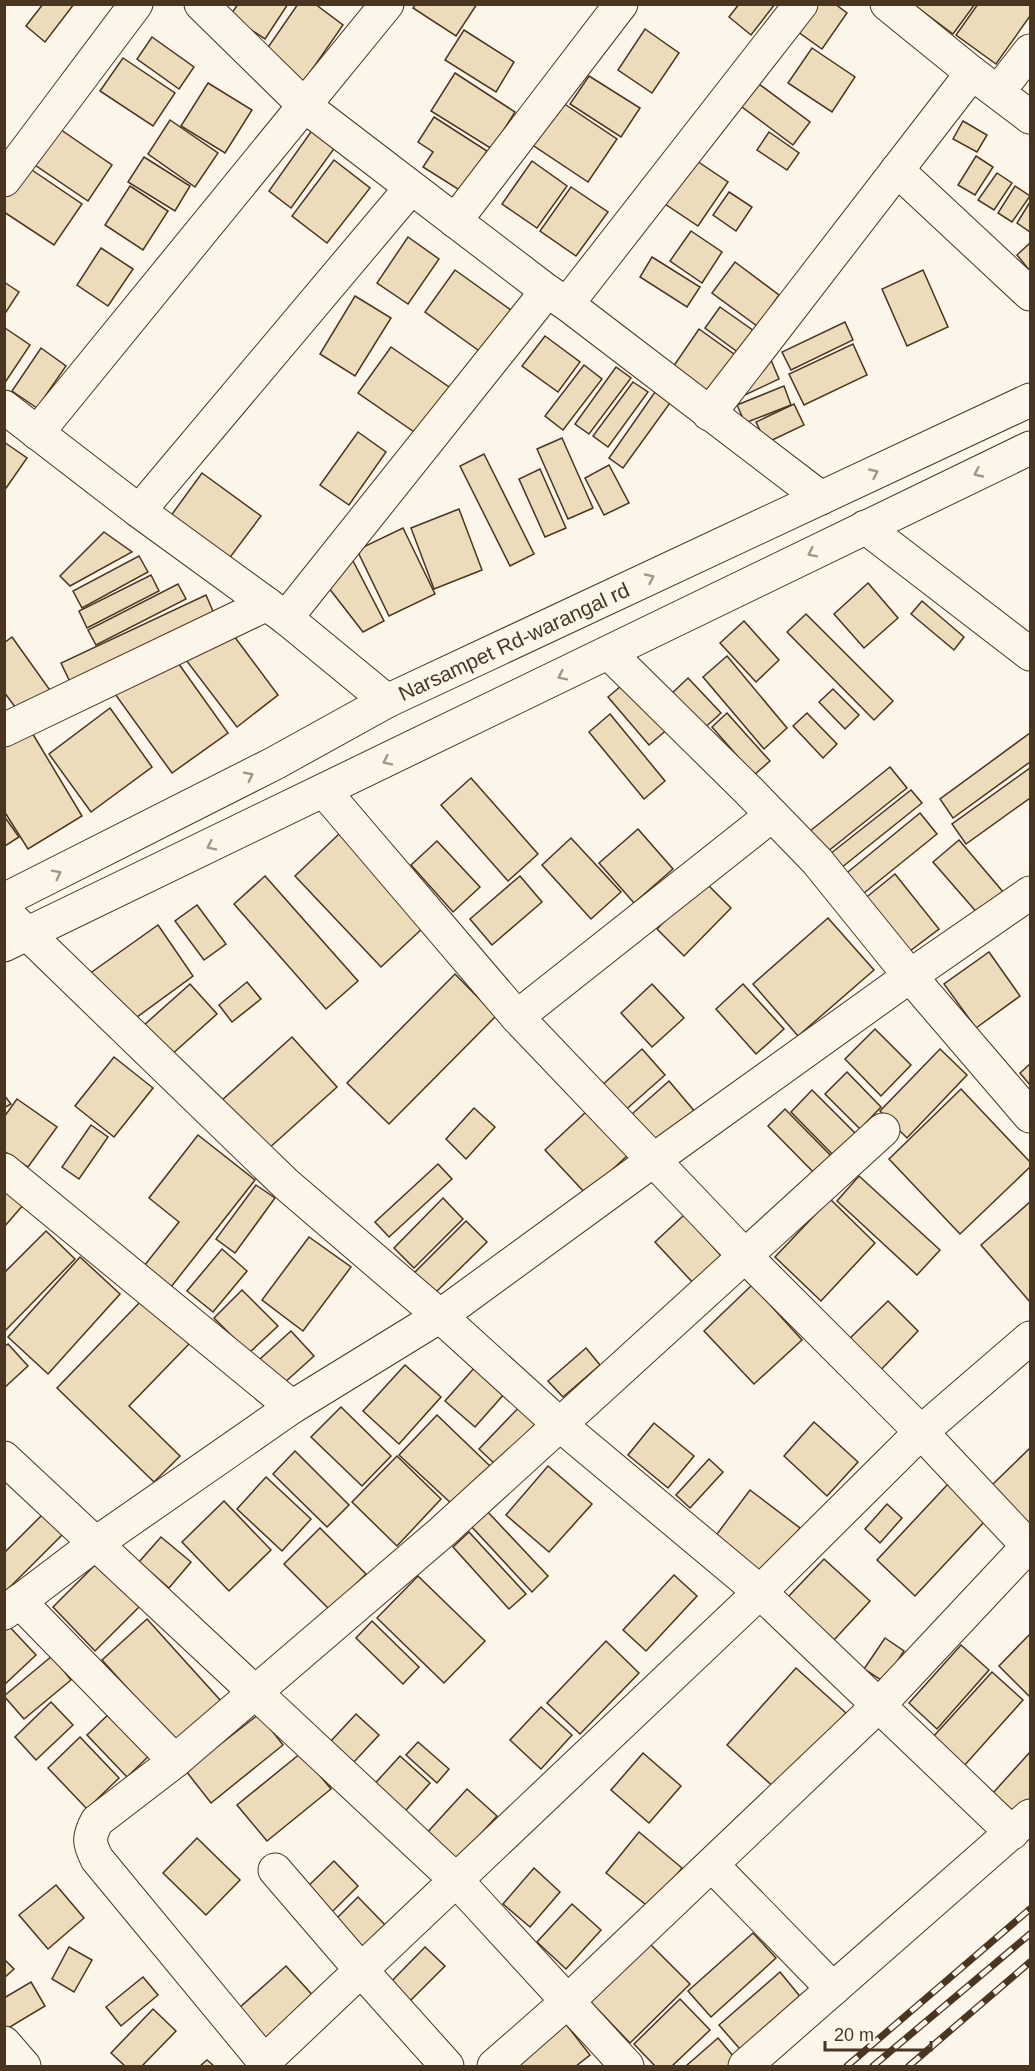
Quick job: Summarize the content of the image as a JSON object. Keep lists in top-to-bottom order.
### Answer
{
  "streets": {
    "street": ["Narsampet Rd-warangal rd"]
  },
  "scale_bar": "20 m"
}
